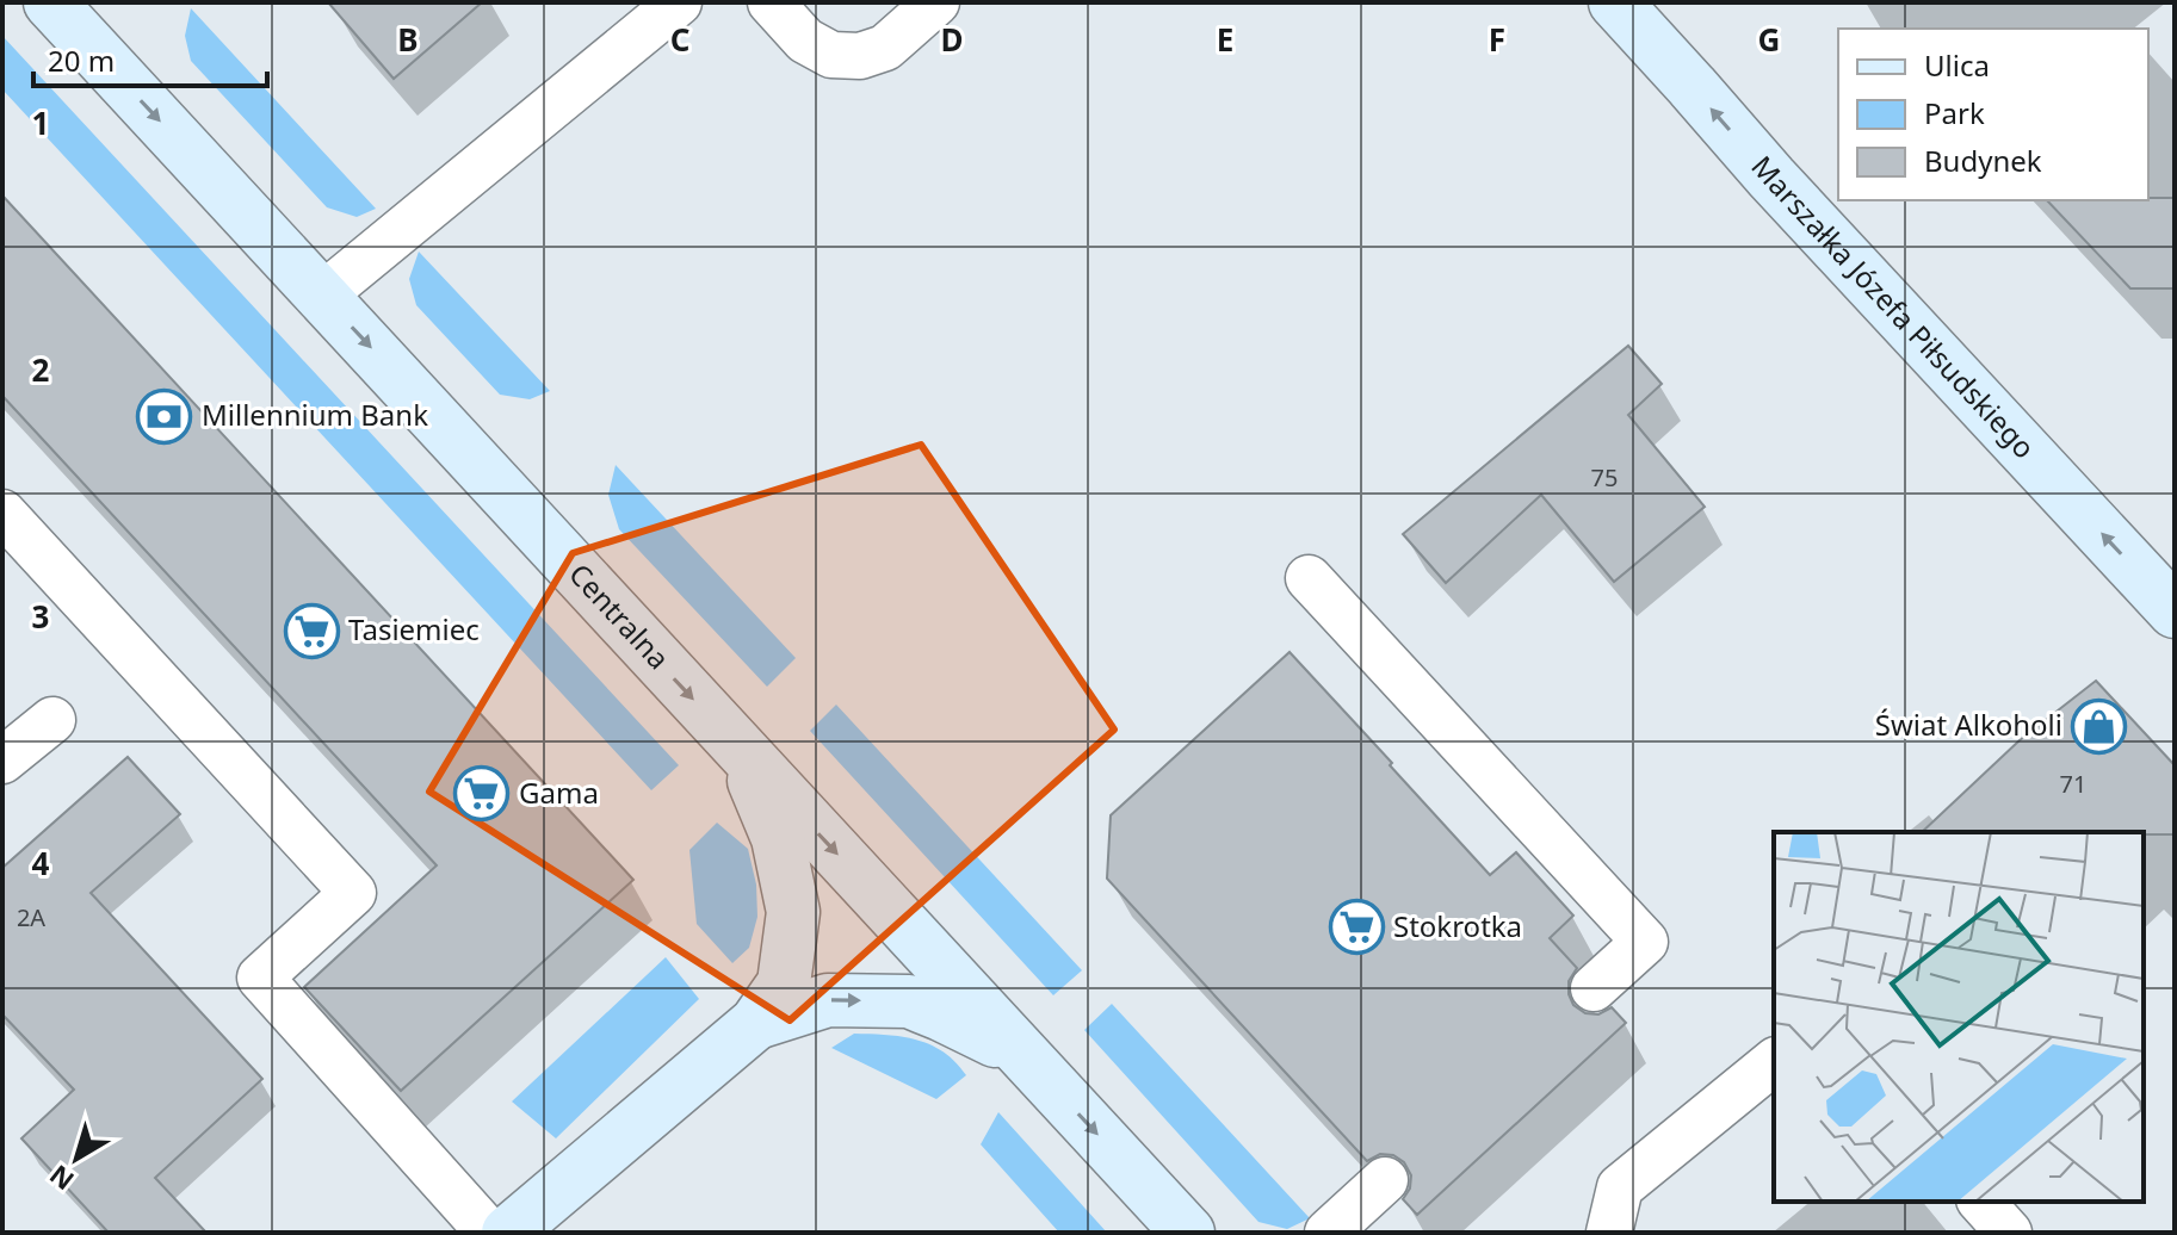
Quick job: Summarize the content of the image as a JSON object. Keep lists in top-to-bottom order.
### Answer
{
  "streets": {
    "main road": ["Marszałka Józefa Piłsudskiego", "Centralna"]
  },
  "one_way": ["Marszałka Józefa Piłsudskiego", "Centralna"],
  "places": {
    "bank": ["Millennium Bank"],
    "supermarket": ["Tasiemiec", "Gama", "Stokrotka"],
    "shop": ["Świat Alkoholi"]
  },
  "house_numbers": ["75", "71", "2A"],
  "legend": ["Ulica", "Park", "Budynek"],
  "scale_bar": "20 m",
  "north": "bottom left",
  "grid": {
    "columns": [
      "B",
      "C",
      "D",
      "E",
      "F",
      "G"
    ],
    "rows": [
      "1",
      "2",
      "3",
      "4"
    ]
  }
}
